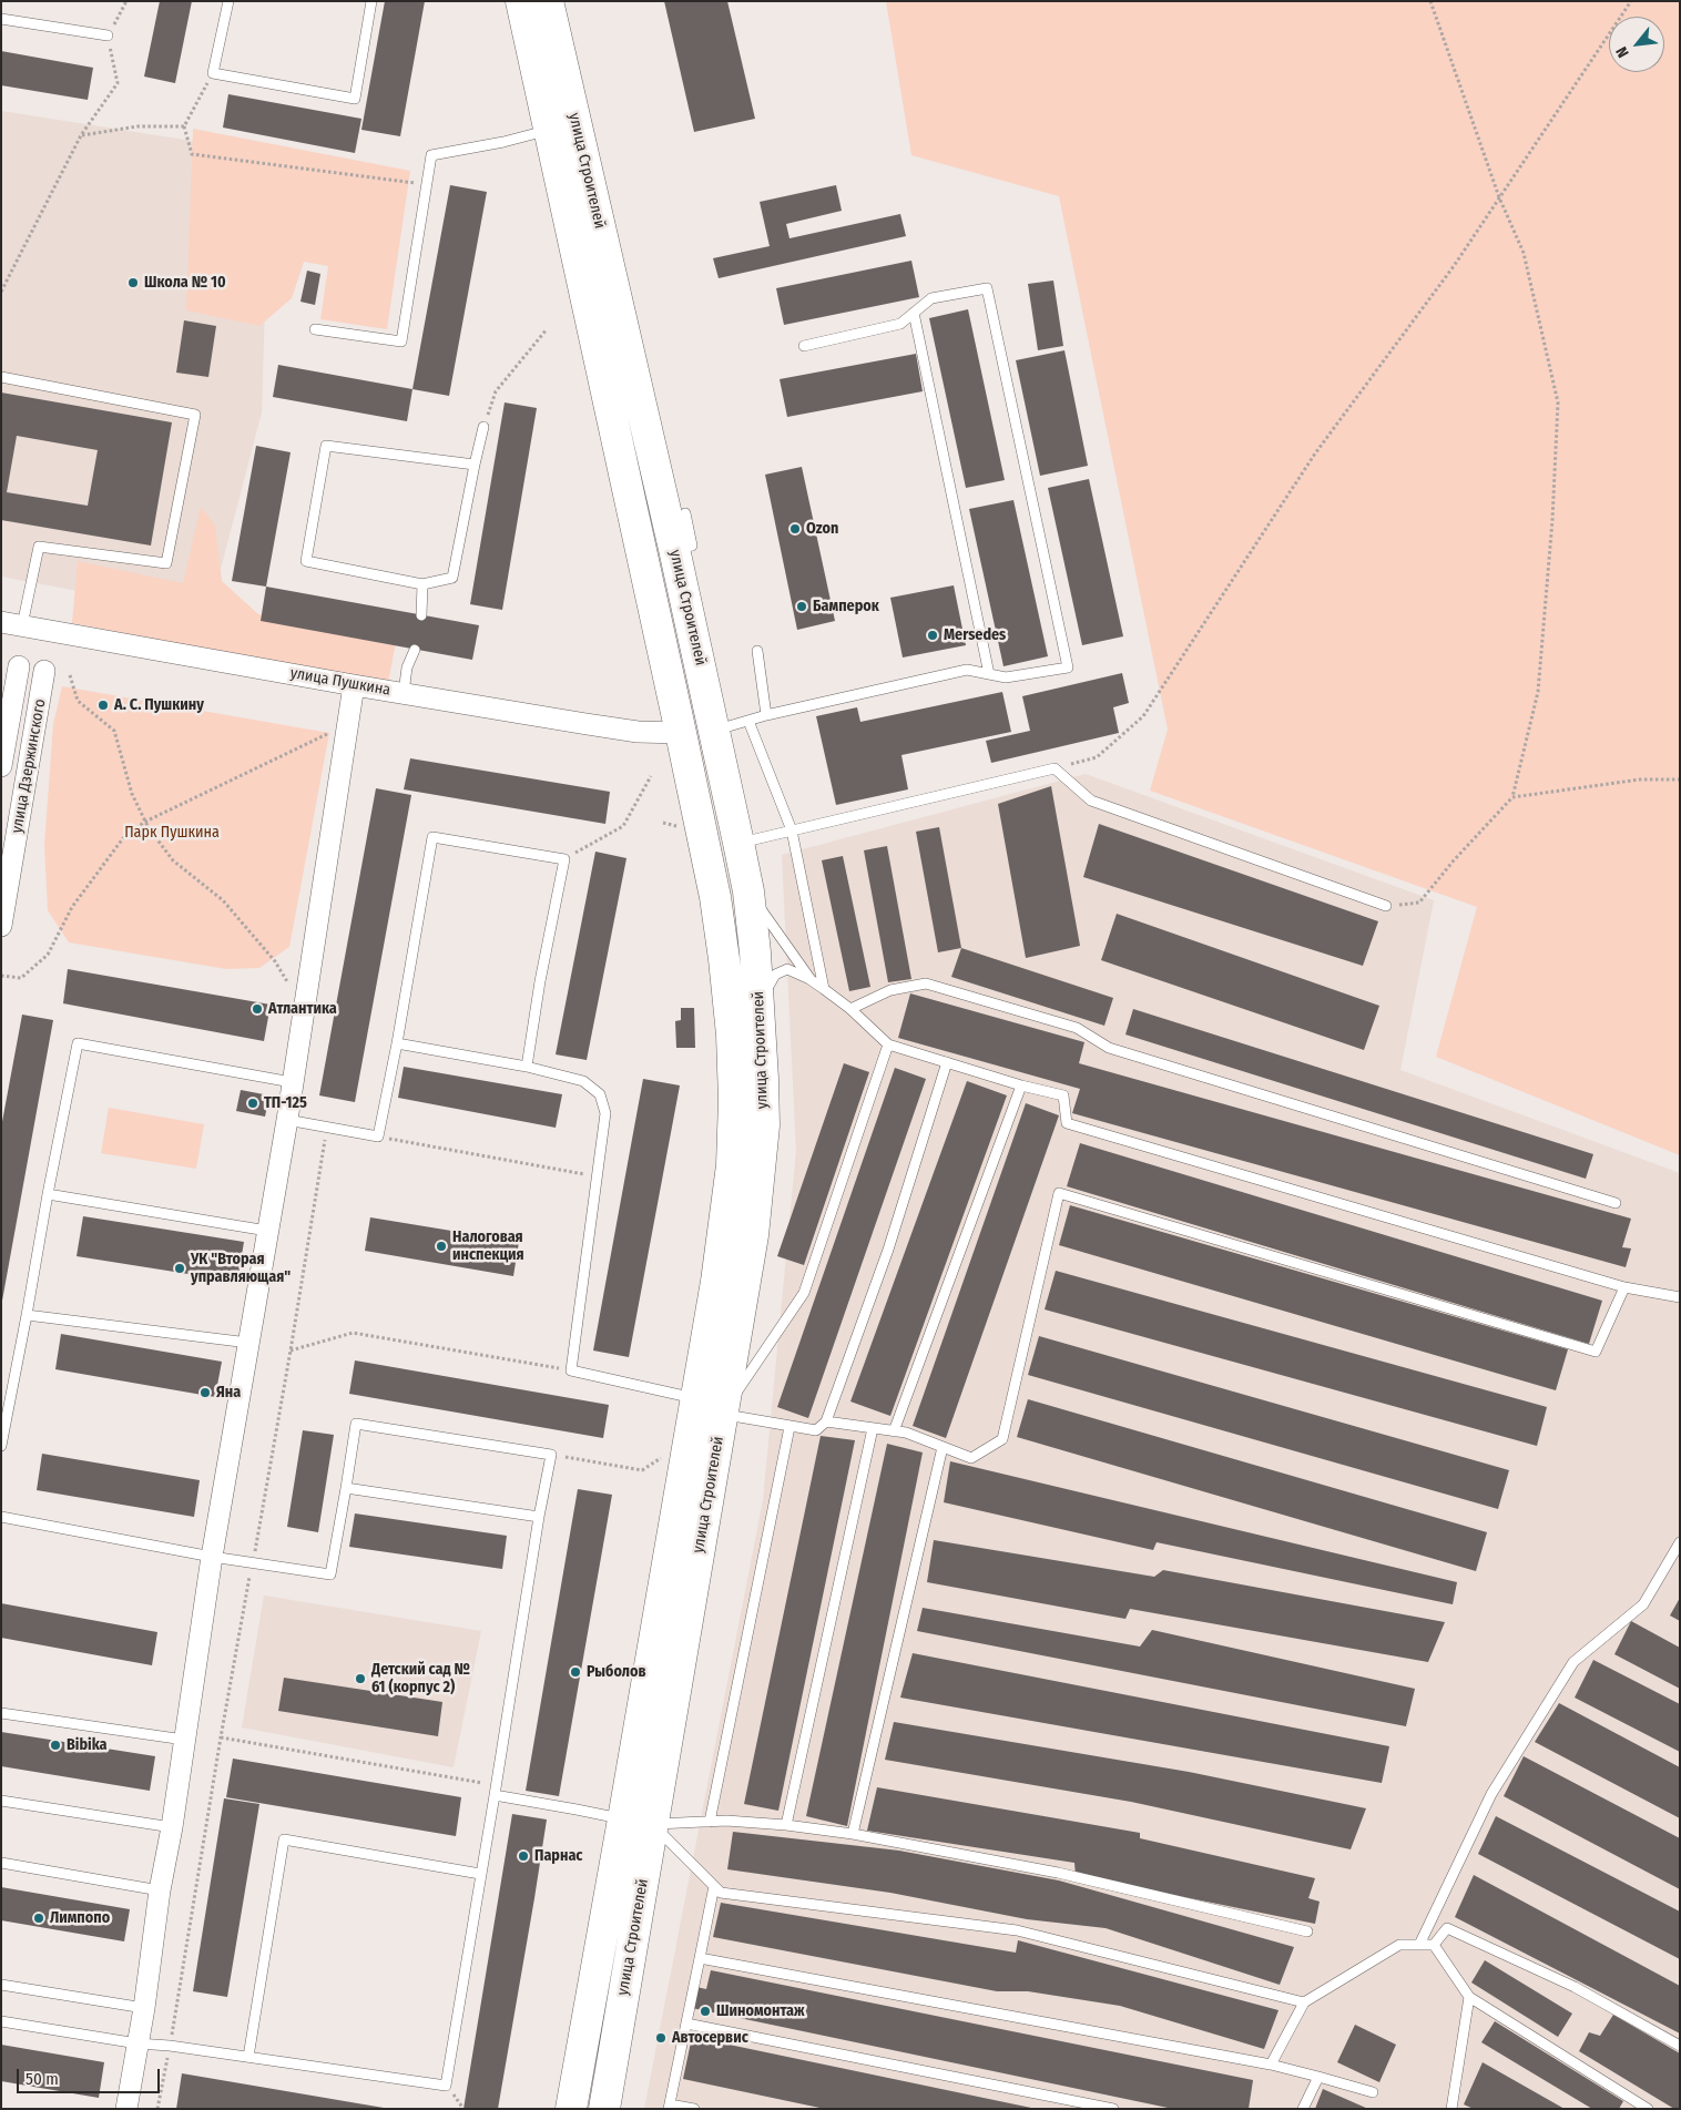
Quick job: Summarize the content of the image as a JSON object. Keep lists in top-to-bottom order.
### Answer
{
  "streets": {
    "main road": ["улица Строителей"],
    "street": ["улица Пушкина", "улица Дзержинского"]
  },
  "crossings": [
    ["улица Строителей", "улица Пушкина"]
  ],
  "parks": ["Парк Пушкина"],
  "places": [
    "Школа № 10",
    "Ozon",
    "Бамперок",
    "Mersedes",
    "А. С. Пушкину",
    "Атлантика",
    "ТП-125",
    "Налоговая инспекция",
    "УК \"Вторая управляющая\"",
    "Яна",
    "Рыболов",
    "Детский сад № 61 (корпус 2)",
    "Bibika",
    "Парнас",
    "Лимпопо",
    "Шиномонтаж",
    "Автосервис"
  ],
  "scale_bar": "50 m",
  "north": "bottom left"
}
